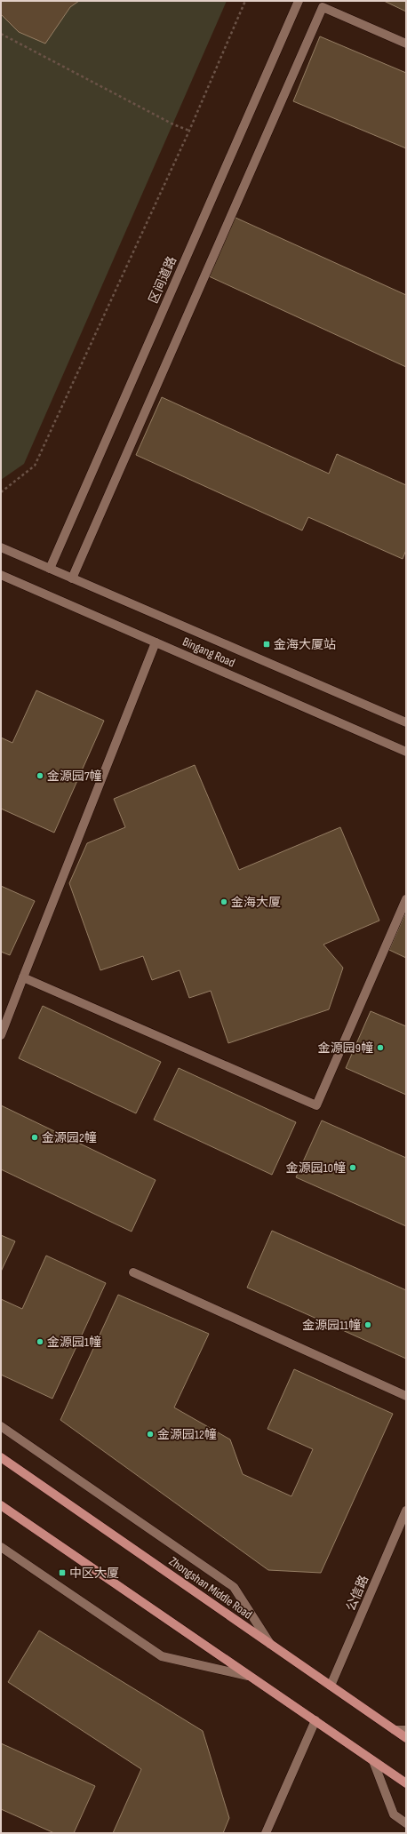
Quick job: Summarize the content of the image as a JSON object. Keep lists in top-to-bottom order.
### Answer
{
  "streets": {
    "main road": ["Zhongshan Middle Road"],
    "street": ["区间道路", "Bingang Road", "公信路"]
  },
  "crossings": [
    ["区间道路", "Bingang Road"],
    ["Zhongshan Middle Road", "公信路"]
  ],
  "places": {
    "transit": ["金海大厦站", "中区大厦"],
    "other": [
      "金源园7幢",
      "金海大厦",
      "金源园9幢",
      "金源园2幢",
      "金源园10幢",
      "金源园11幢",
      "金源园1幢",
      "金源园12幢"
    ]
  }
}
